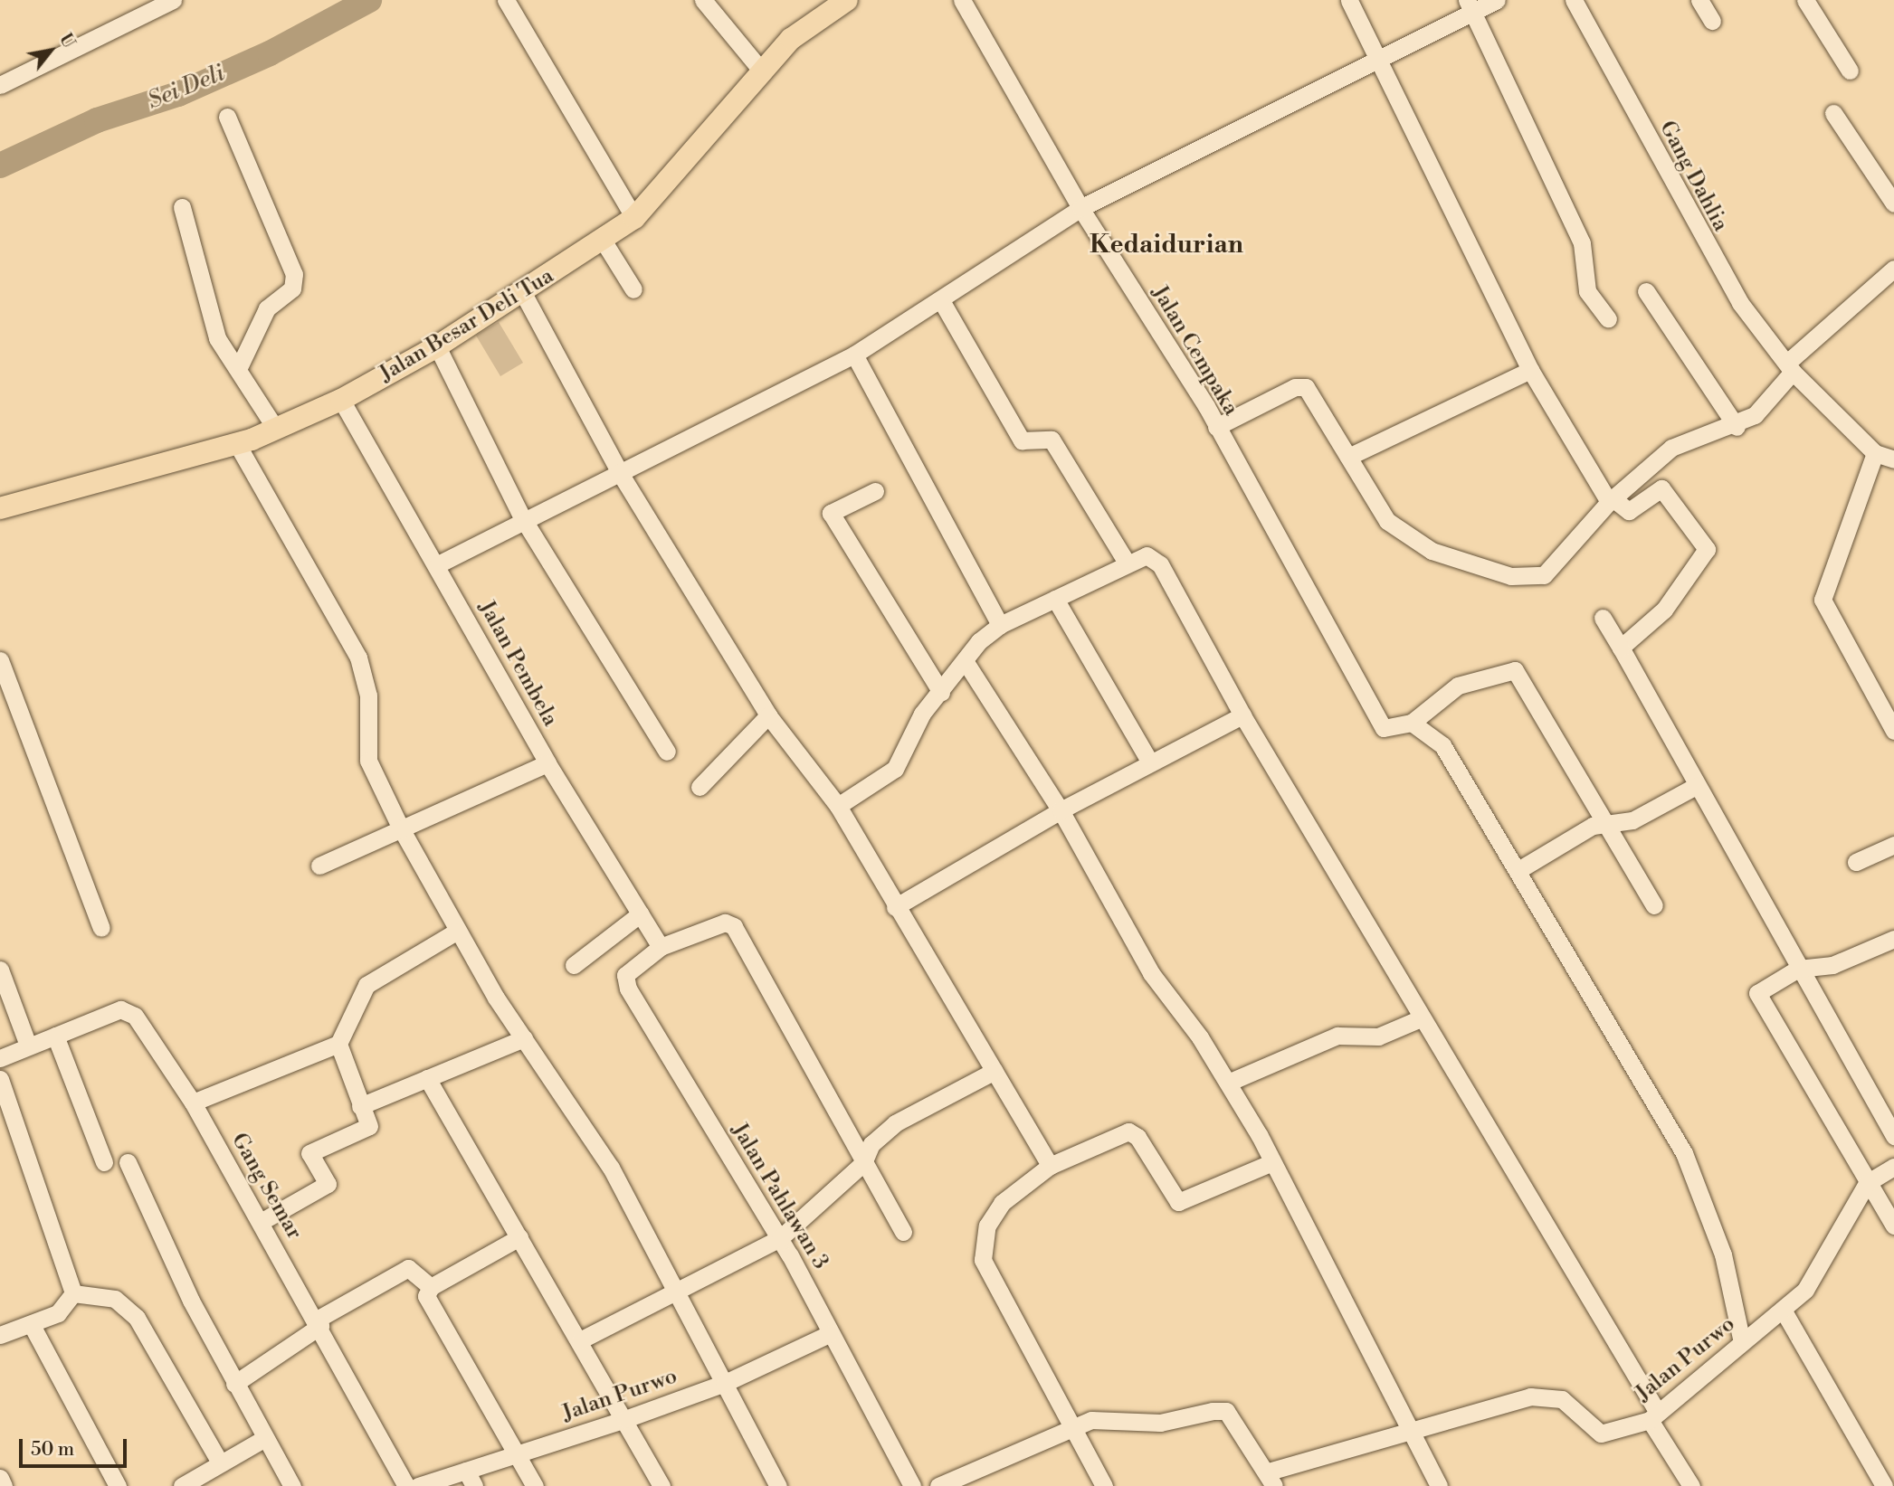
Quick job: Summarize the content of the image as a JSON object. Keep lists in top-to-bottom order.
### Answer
{
  "streets": {
    "main road": ["Jalan Besar Deli Tua"],
    "street": [
      "Gang Dahlia",
      "Jalan Cempaka",
      "Jalan Pembela",
      "Gang Semar",
      "Jalan Pahlawan 3",
      "Jalan Purwo"
    ]
  },
  "crossings": [
    ["Jalan Besar Deli Tua", "Jalan Pembela"],
    ["Jalan Pembela", "Jalan Pahlawan 3"],
    ["Jalan Pahlawan 3", "Jalan Purwo"]
  ],
  "districts": ["Kedaidurian"],
  "water": ["Sei Deli"],
  "scale_bar": "50 m",
  "north": "top right"
}
